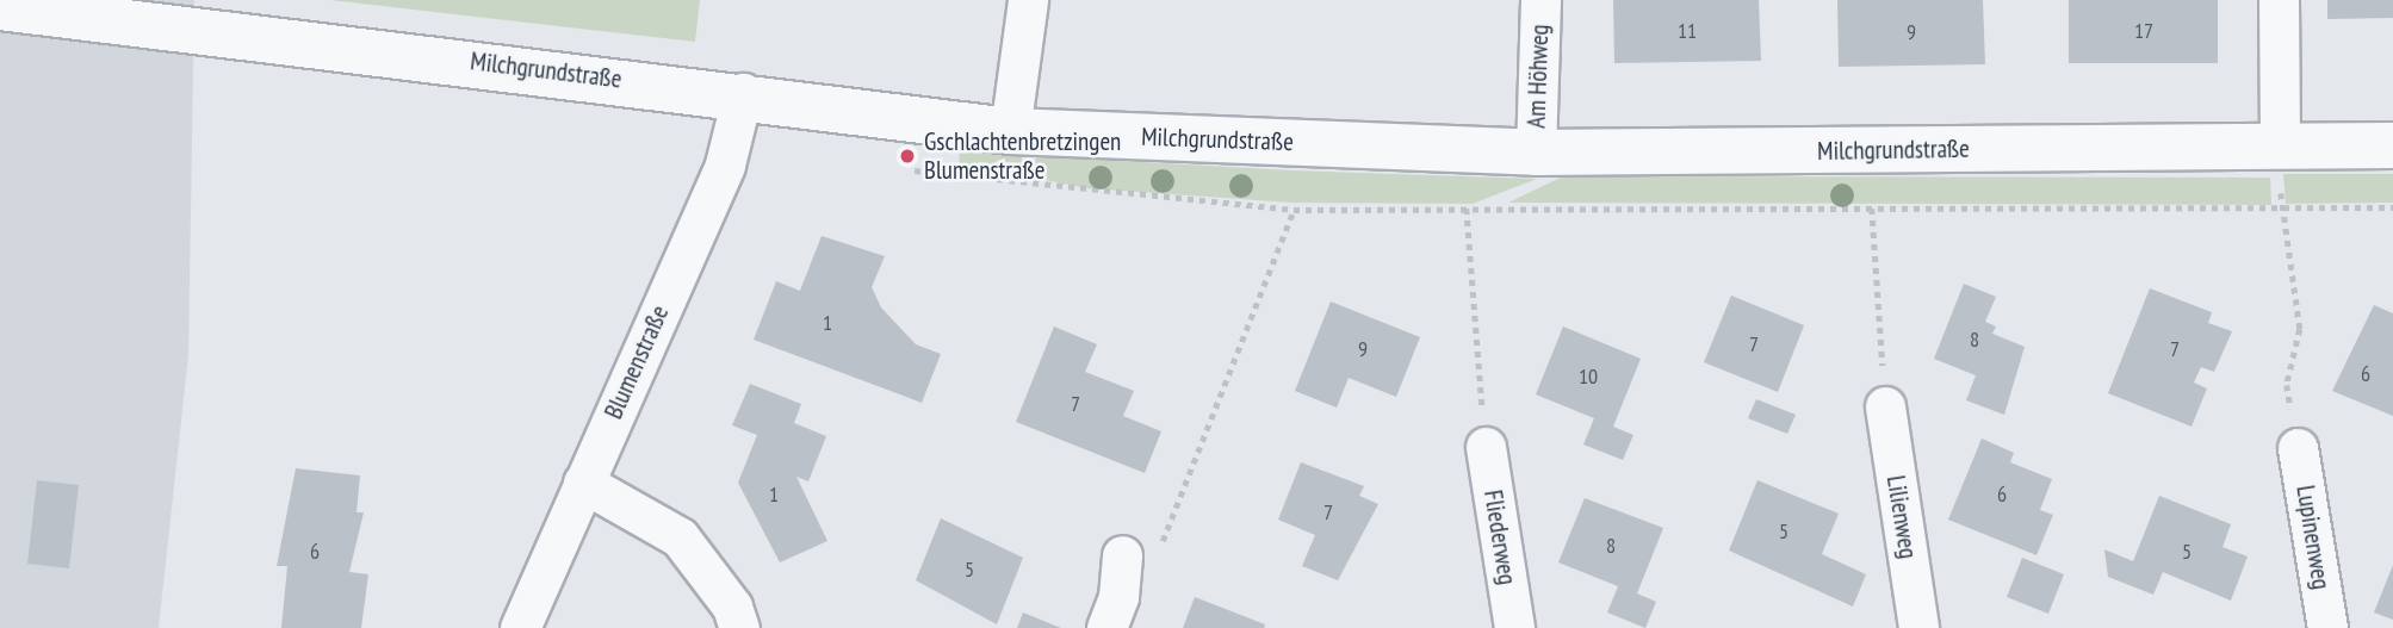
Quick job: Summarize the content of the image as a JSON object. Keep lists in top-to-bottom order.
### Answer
{
  "streets": {
    "street": [
      "Milchgrundstraße",
      "Am Höhweg",
      "Blumenstraße",
      "Lilienweg",
      "Fliederweg",
      "Lupinenweg"
    ]
  },
  "crossings": [
    ["Milchgrundstraße", "Am Höhweg"],
    ["Milchgrundstraße", "Blumenstraße"]
  ],
  "places": ["Gschlachtenbretzingen Blumenstraße"],
  "house_numbers": [
    "11",
    "17",
    "9",
    "1",
    "8",
    "7",
    "9",
    "7",
    "6",
    "10",
    "7",
    "1",
    "6",
    "7",
    "5",
    "8",
    "6",
    "5",
    "5"
  ]
}
